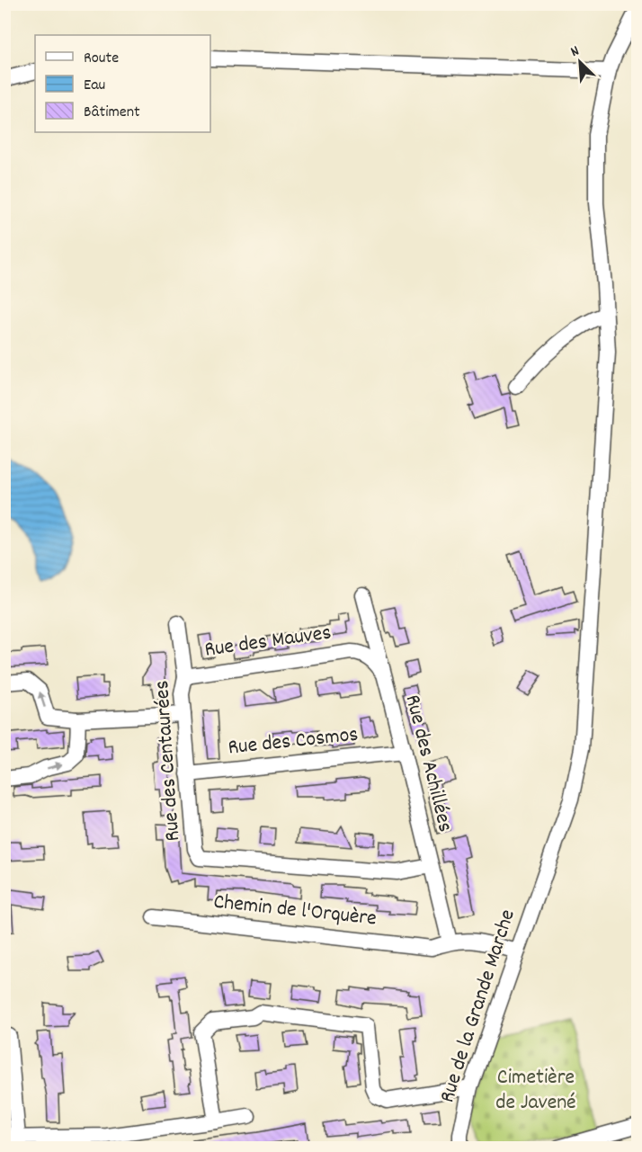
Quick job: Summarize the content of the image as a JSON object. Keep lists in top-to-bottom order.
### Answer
{
  "streets": {
    "street": [
      "Rue des Mauves",
      "Rue des Cosmos",
      "Rue des Centaurées",
      "Rue des Achillées",
      "Chemin de l'Orquère",
      "Rue de la Grande Marche"
    ]
  },
  "crossings": [
    ["Rue des Mauves", "Rue des Centaurées"],
    ["Rue des Mauves", "Rue des Achillées"],
    ["Rue des Cosmos", "Rue des Centaurées"],
    ["Rue des Cosmos", "Rue des Achillées"],
    ["Rue des Centaurées", "Rue des Achillées"],
    ["Rue des Achillées", "Chemin de l'Orquère"]
  ],
  "parks": ["Cimetière de Javené"],
  "legend": ["Route", "Eau", "Bâtiment"],
  "north": "top left"
}
